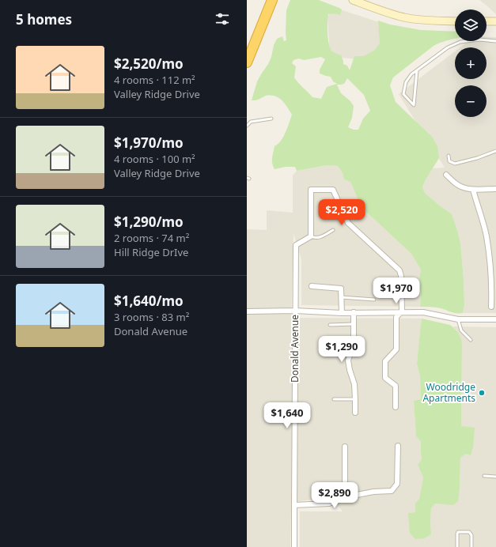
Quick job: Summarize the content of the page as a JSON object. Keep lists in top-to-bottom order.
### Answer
{
  "streets": {
    "street": ["Donald Avenue"]
  },
  "places": ["Woodridge Apartments"],
  "page": {
    "heading": "5 homes",
    "map_buttons": ["+", "−"],
    "list": [
      {
        "name": "$2,520/mo",
        "note": "4 rooms · 112 m² · Valley Ridge Drive"
      },
      {
        "name": "$1,970/mo",
        "note": "4 rooms · 100 m² · Valley Ridge Drive"
      },
      {
        "name": "$1,290/mo",
        "note": "2 rooms · 74 m² · Hill Ridge DrIve"
      },
      {
        "name": "$1,640/mo",
        "note": "3 rooms · 83 m² · Donald Avenue"
      }
    ],
    "price": [
      "$2,520",
      "$1,970",
      "$1,290",
      "$1,640",
      "$2,890"
    ]
  }
}
